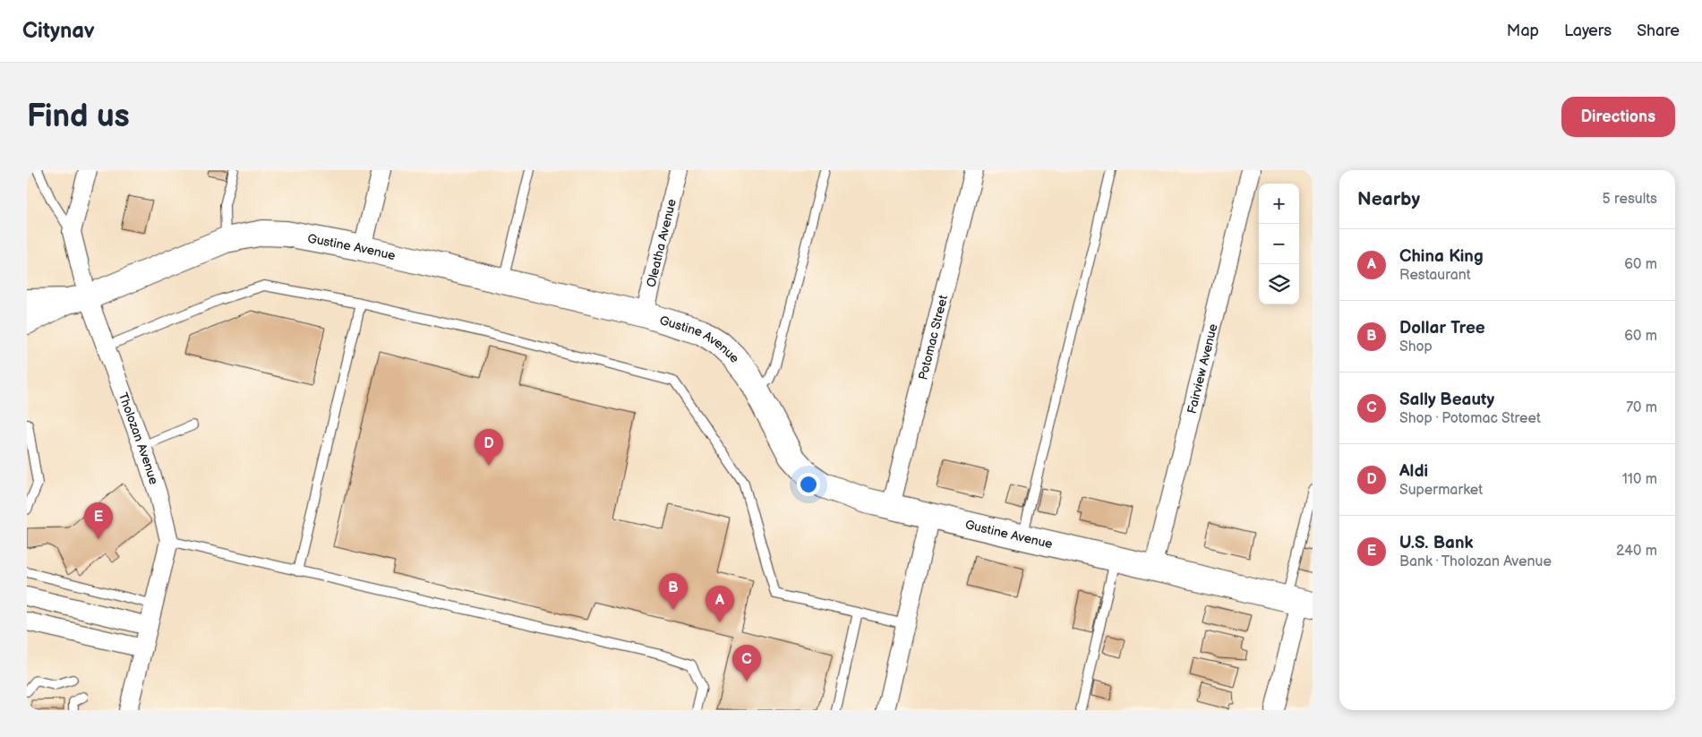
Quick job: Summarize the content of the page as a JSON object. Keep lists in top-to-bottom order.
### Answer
{
  "streets": {
    "street": [
      "Oleatha Avenue",
      "Gustine Avenue",
      "Potomac Street",
      "Fairview Avenue",
      "Tholozan Avenue"
    ]
  },
  "crossings": [
    ["Oleatha Avenue", "Gustine Avenue"],
    ["Gustine Avenue", "Potomac Street"],
    ["Gustine Avenue", "Fairview Avenue"],
    ["Gustine Avenue", "Tholozan Avenue"]
  ],
  "page": {
    "header": "Citynav",
    "nav": ["Map", "Layers", "Share"],
    "buttons": "Directions",
    "title": "Find us",
    "heading": ["Nearby", "5 results"],
    "map_buttons": ["+", "−"],
    "list": [
      {
        "mark": "A",
        "name": "China King",
        "note": "Restaurant",
        "value": "60 m"
      },
      {
        "mark": "B",
        "name": "Dollar Tree",
        "note": "Shop",
        "value": "60 m"
      },
      {
        "mark": "C",
        "name": "Sally Beauty",
        "note": "Shop · Potomac Street",
        "value": "70 m"
      },
      {
        "mark": "D",
        "name": "Aldi",
        "note": "Supermarket",
        "value": "110 m"
      },
      {
        "mark": "E",
        "name": "U.S. Bank",
        "note": "Bank · Tholozan Avenue",
        "value": "240 m"
      }
    ],
    "pins": [
      "D",
      "E",
      "B",
      "A",
      "C"
    ]
  }
}
